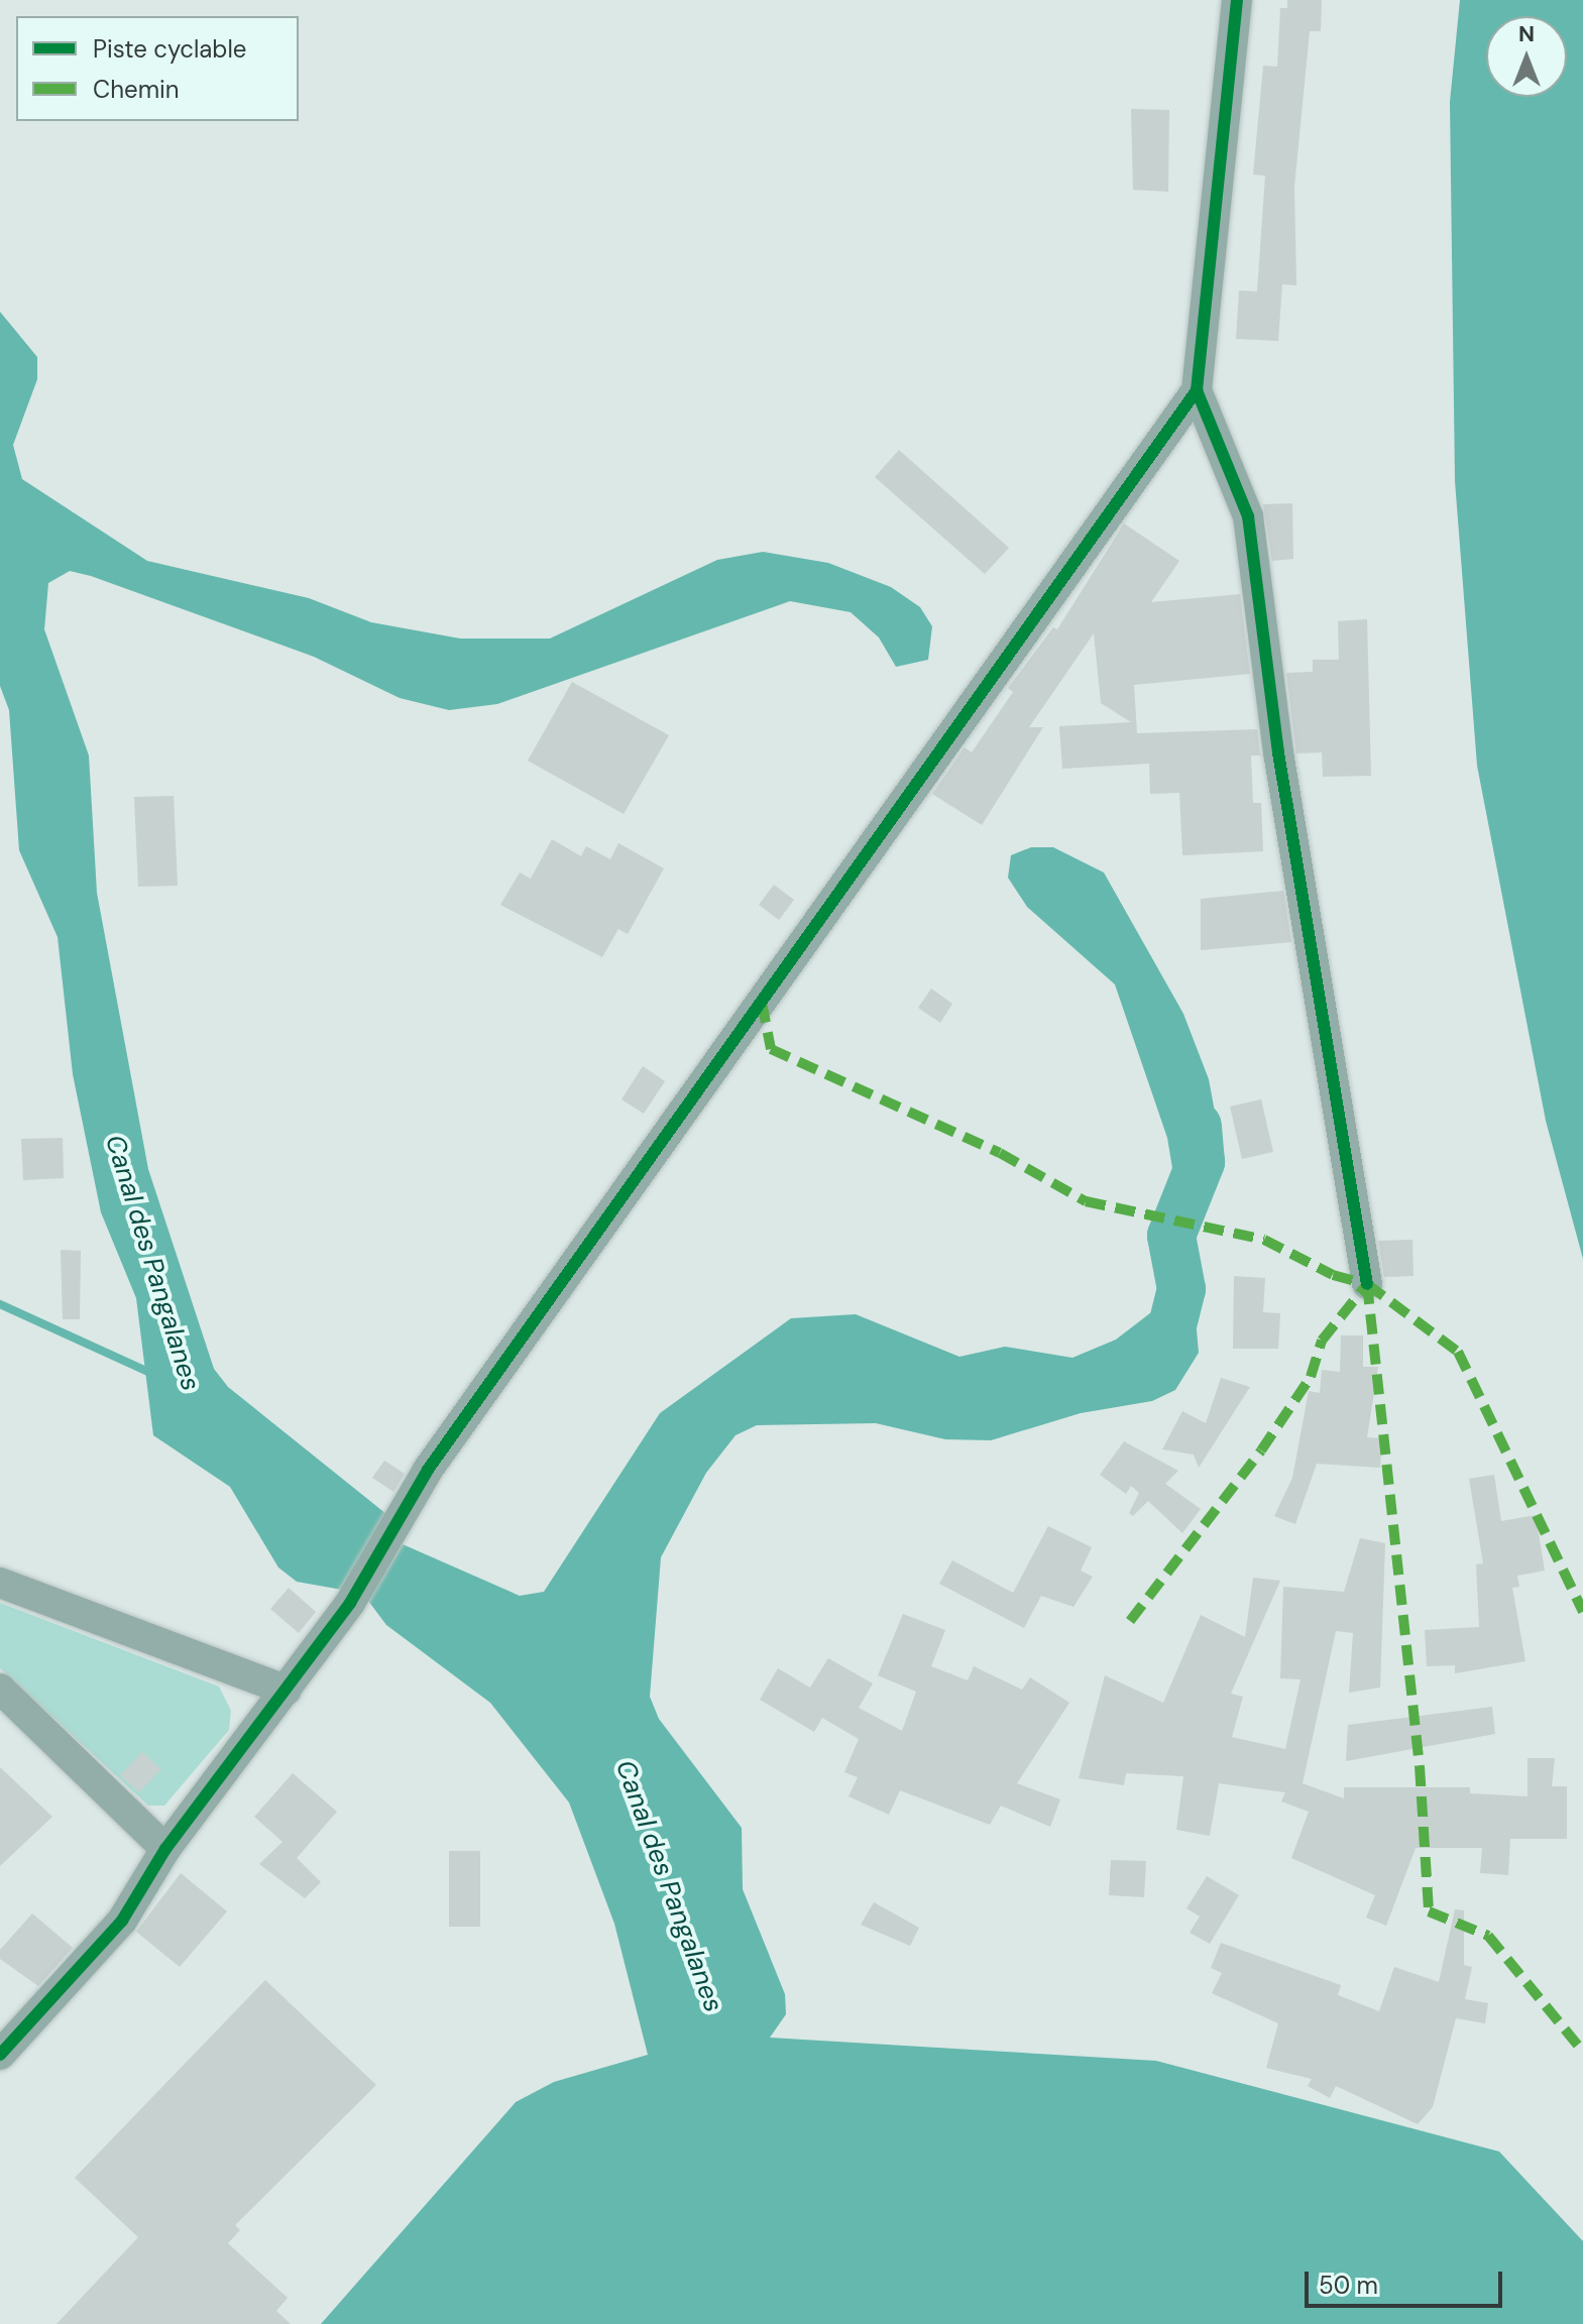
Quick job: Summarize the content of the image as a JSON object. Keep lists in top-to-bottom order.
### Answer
{
  "water": ["Canal des Pangalanes"],
  "legend": ["Piste cyclable", "Chemin"],
  "scale_bar": "50 m",
  "north": "top"
}
